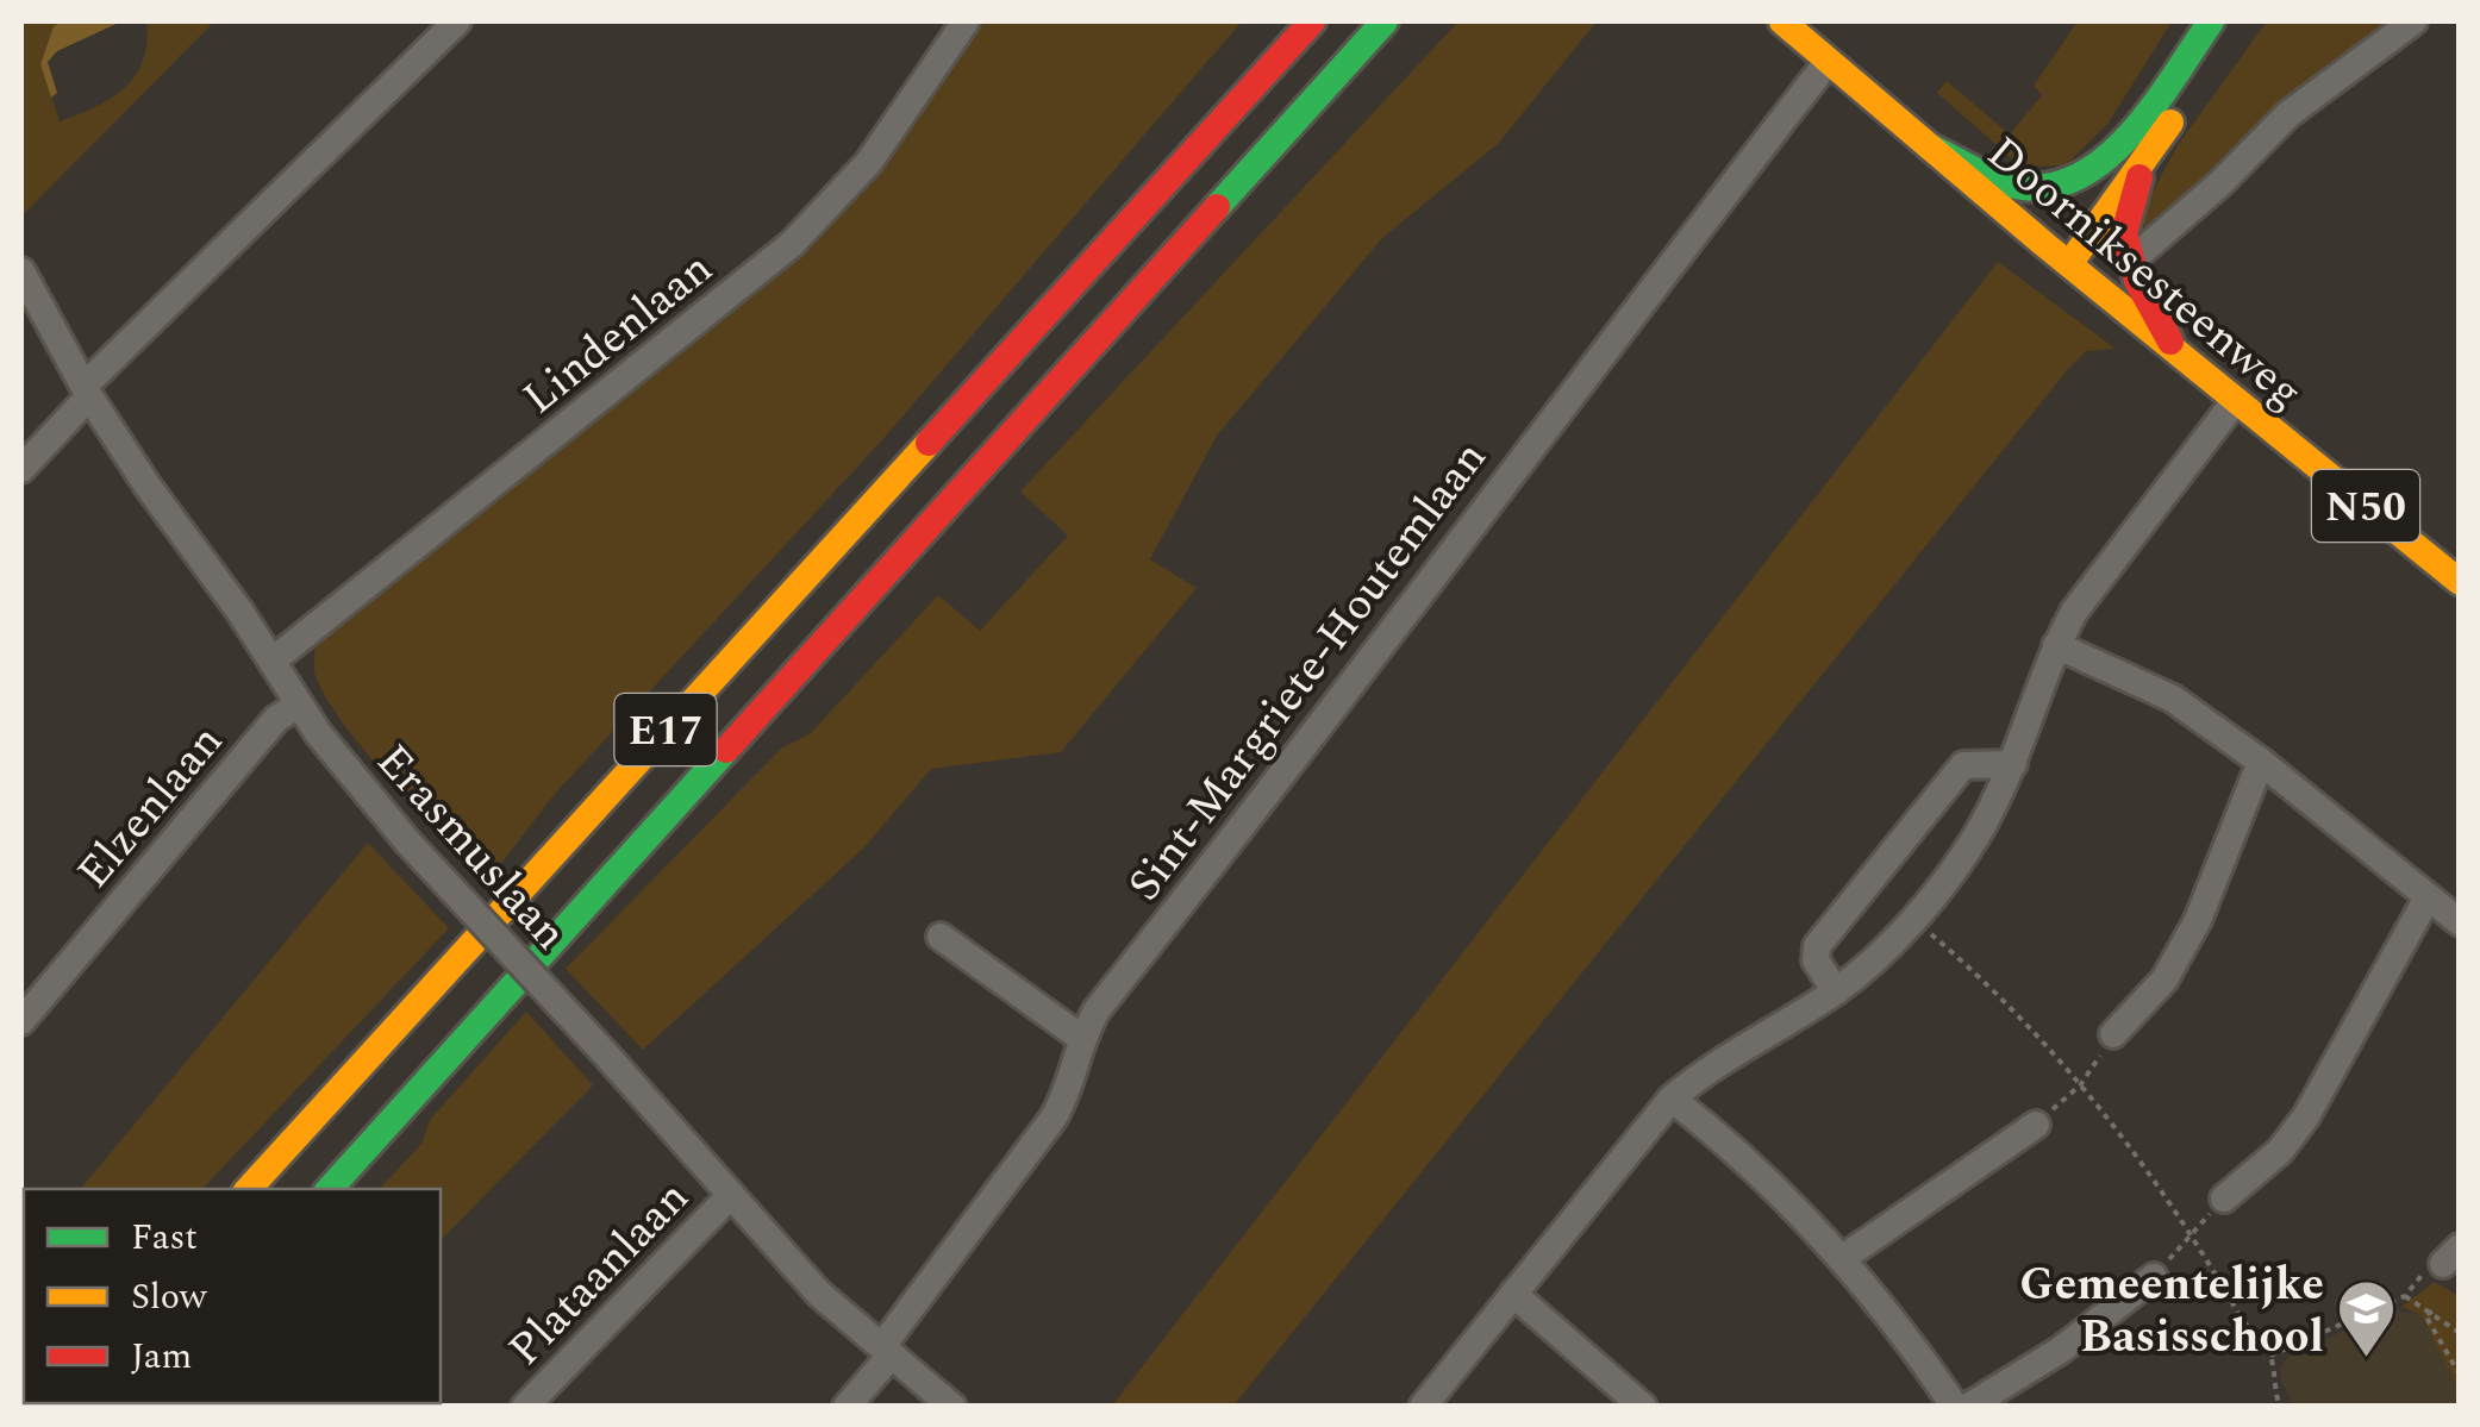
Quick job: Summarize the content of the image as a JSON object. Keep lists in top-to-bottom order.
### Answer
{
  "streets": {
    "main road": ["Doorniksesteenweg", "N50", "E17"],
    "street": [
      "Lindenlaan",
      "Sint-Margriete-Houtemlaan",
      "Elzenlaan",
      "Erasmuslaan",
      "Plataanlaan"
    ]
  },
  "crossings": [
    ["Doorniksesteenweg", "Sint-Margriete-Houtemlaan"],
    ["Lindenlaan", "Erasmuslaan"],
    ["Sint-Margriete-Houtemlaan", "Erasmuslaan"],
    ["Elzenlaan", "Erasmuslaan"],
    ["Erasmuslaan", "Plataanlaan"]
  ],
  "places": {
    "school or university": ["Gemeentelijke Basisschool"]
  },
  "legend": ["Fast", "Slow", "Jam"]
}
